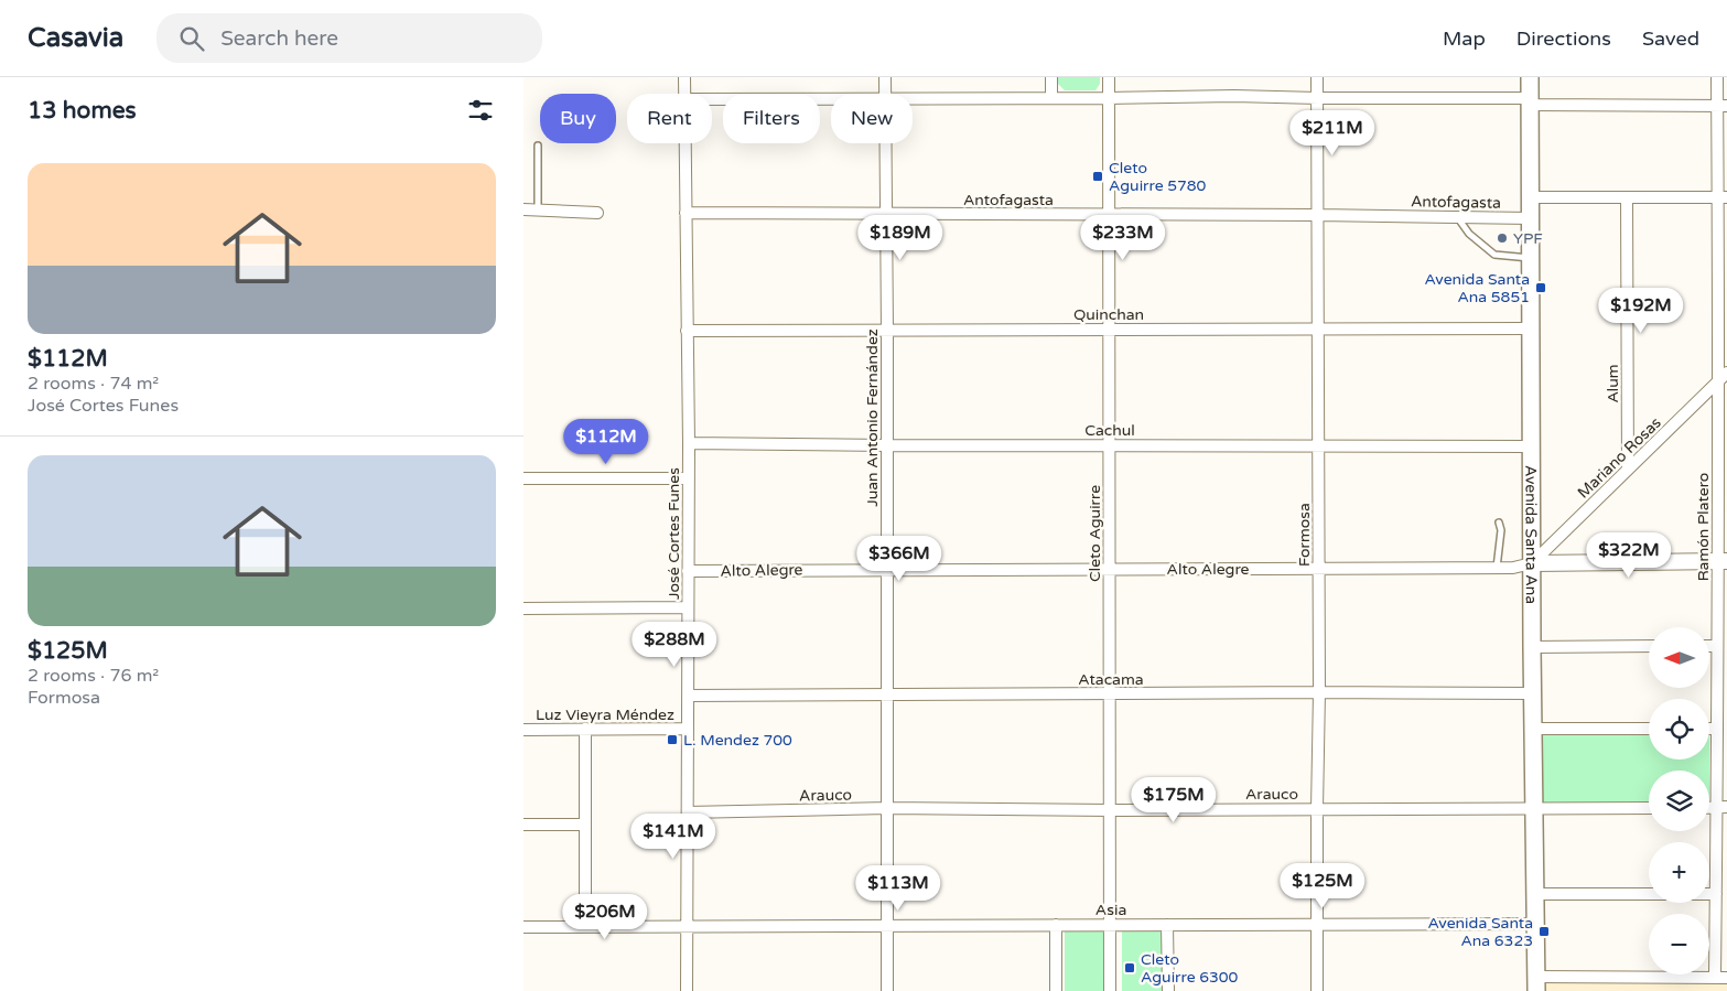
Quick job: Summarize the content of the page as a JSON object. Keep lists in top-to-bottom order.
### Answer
{
  "streets": {
    "main road": ["Avenida Santa Ana", "Alto Alegre"],
    "street": [
      "Antofagasta",
      "Quinchan",
      "Alum",
      "Juan Antonio Fernández",
      "Cachul",
      "Mariano Rosas",
      "Ramón Platero",
      "José Cortes Funes",
      "Cleto Aguirre",
      "Formosa",
      "Atacama",
      "Luz Vieyra Méndez",
      "Arauco",
      "Asia"
    ]
  },
  "crossings": [
    ["Antofagasta", "Juan Antonio Fernández"],
    ["Antofagasta", "José Cortes Funes"],
    ["Antofagasta", "Cleto Aguirre"],
    ["Antofagasta", "Formosa"],
    ["Antofagasta", "Avenida Santa Ana"],
    ["Quinchan", "Juan Antonio Fernández"],
    ["Quinchan", "José Cortes Funes"],
    ["Quinchan", "Cleto Aguirre"],
    ["Quinchan", "Formosa"],
    ["Quinchan", "Avenida Santa Ana"],
    ["Alum", "Mariano Rosas"],
    ["Juan Antonio Fernández", "Cachul"],
    ["Juan Antonio Fernández", "Alto Alegre"],
    ["Juan Antonio Fernández", "Atacama"],
    ["Juan Antonio Fernández", "Arauco"],
    ["Juan Antonio Fernández", "Asia"],
    ["Cachul", "José Cortes Funes"],
    ["Cachul", "Cleto Aguirre"],
    ["Cachul", "Formosa"],
    ["Cachul", "Avenida Santa Ana"],
    ["Mariano Rosas", "Ramón Platero"],
    ["Mariano Rosas", "Avenida Santa Ana"],
    ["Mariano Rosas", "Alto Alegre"],
    ["Ramón Platero", "Alto Alegre"],
    ["José Cortes Funes", "Alto Alegre"],
    ["José Cortes Funes", "Atacama"],
    ["José Cortes Funes", "Luz Vieyra Méndez"],
    ["José Cortes Funes", "Arauco"],
    ["José Cortes Funes", "Asia"],
    ["Cleto Aguirre", "Alto Alegre"],
    ["Cleto Aguirre", "Atacama"],
    ["Cleto Aguirre", "Arauco"],
    ["Cleto Aguirre", "Asia"],
    ["Formosa", "Alto Alegre"],
    ["Formosa", "Atacama"],
    ["Formosa", "Arauco"],
    ["Formosa", "Asia"],
    ["Avenida Santa Ana", "Alto Alegre"],
    ["Avenida Santa Ana", "Atacama"],
    ["Avenida Santa Ana", "Arauco"],
    ["Avenida Santa Ana", "Asia"]
  ],
  "places": {
    "transit": [
      "Cleto Aguirre 5780",
      "Avenida Santa Ana 5851",
      "L. Mendez 700",
      "Avenida Santa Ana 6323",
      "Cleto Aguirre 6300"
    ],
    "other": ["YPF"]
  },
  "north": "left",
  "page": {
    "header": "Casavia",
    "search": "Search here",
    "nav": ["Map", "Directions", "Saved"],
    "heading": "13 homes",
    "chip": [
      "Buy",
      "Rent",
      "Filters",
      "New"
    ],
    "price": [
      "$211M",
      "$189M",
      "$233M",
      "$192M",
      "$112M",
      "$322M",
      "$366M",
      "$288M",
      "$175M",
      "$141M",
      "$125M",
      "$113M",
      "$206M"
    ],
    "list": [
      {
        "name": "$112M",
        "note": "2 rooms · 74 m² · José Cortes Funes"
      },
      {
        "name": "$125M",
        "note": "2 rooms · 76 m² · Formosa"
      }
    ],
    "map_buttons": ["+", "−"]
  }
}
